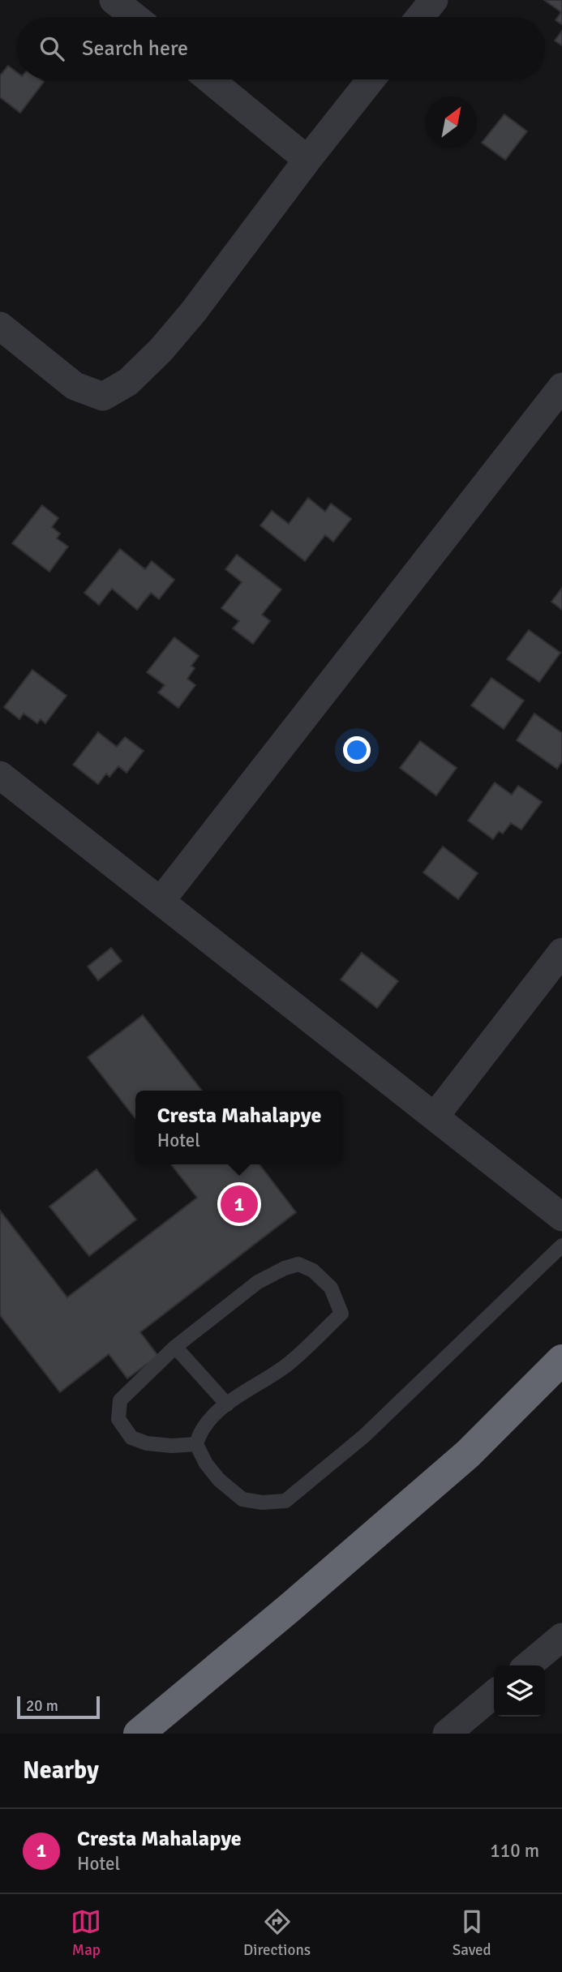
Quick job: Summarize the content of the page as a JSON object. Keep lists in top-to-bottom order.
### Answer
{
  "scale_bar": "20 m",
  "north": "top right",
  "page": {
    "search": "Search here",
    "popup": ["Cresta Mahalapye", "Hotel"],
    "pins": "1",
    "scale": "20 m",
    "heading": "Nearby",
    "list": [
      {
        "mark": "1",
        "name": "Cresta Mahalapye",
        "note": "Hotel",
        "value": "110 m"
      }
    ],
    "nav": ["Map", "Directions", "Saved"]
  }
}
